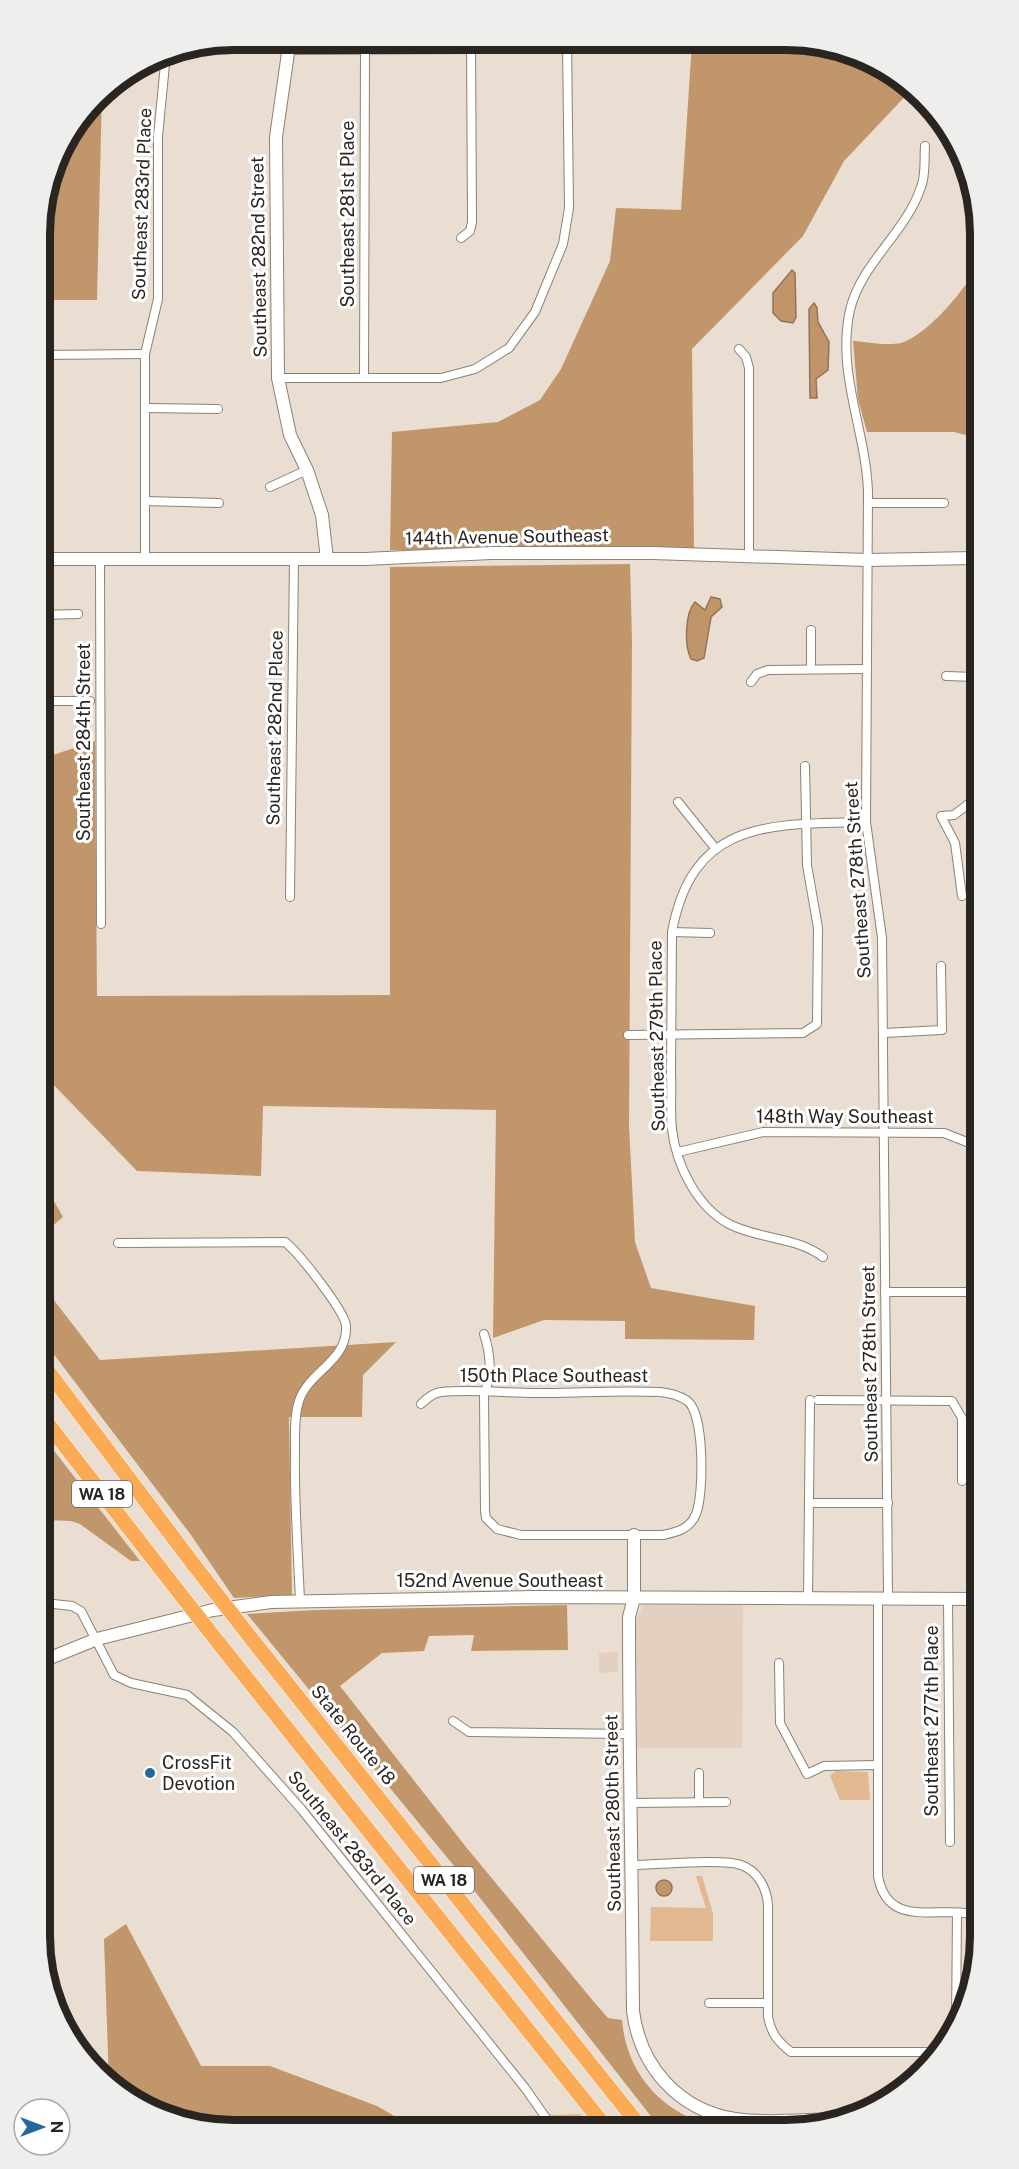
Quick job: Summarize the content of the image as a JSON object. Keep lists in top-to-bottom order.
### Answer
{
  "streets": {
    "highway": ["WA 18", "State Route 18"],
    "street": [
      "Southeast 283rd Place",
      "Southeast 281st Place",
      "Southeast 282nd Street",
      "144th Avenue Southeast",
      "Southeast 282nd Place",
      "Southeast 284th Street",
      "Southeast 278th Street",
      "Southeast 279th Place",
      "148th Way Southeast",
      "150th Place Southeast",
      "152nd Avenue Southeast",
      "Southeast 277th Place",
      "Southeast 280th Street"
    ]
  },
  "crossings": [
    ["Southeast 283rd Place", "144th Avenue Southeast"],
    ["Southeast 283rd Place", "152nd Avenue Southeast"],
    ["Southeast 282nd Street", "144th Avenue Southeast"],
    ["144th Avenue Southeast", "Southeast 282nd Place"],
    ["144th Avenue Southeast", "Southeast 284th Street"],
    ["144th Avenue Southeast", "Southeast 278th Street"],
    ["Southeast 278th Street", "148th Way Southeast"],
    ["Southeast 278th Street", "152nd Avenue Southeast"],
    ["Southeast 279th Place", "148th Way Southeast"],
    ["150th Place Southeast", "Southeast 280th Street"],
    ["152nd Avenue Southeast", "Southeast 277th Place"],
    ["152nd Avenue Southeast", "Southeast 280th Street"]
  ],
  "places": ["CrossFit Devotion"],
  "north": "right"
}
